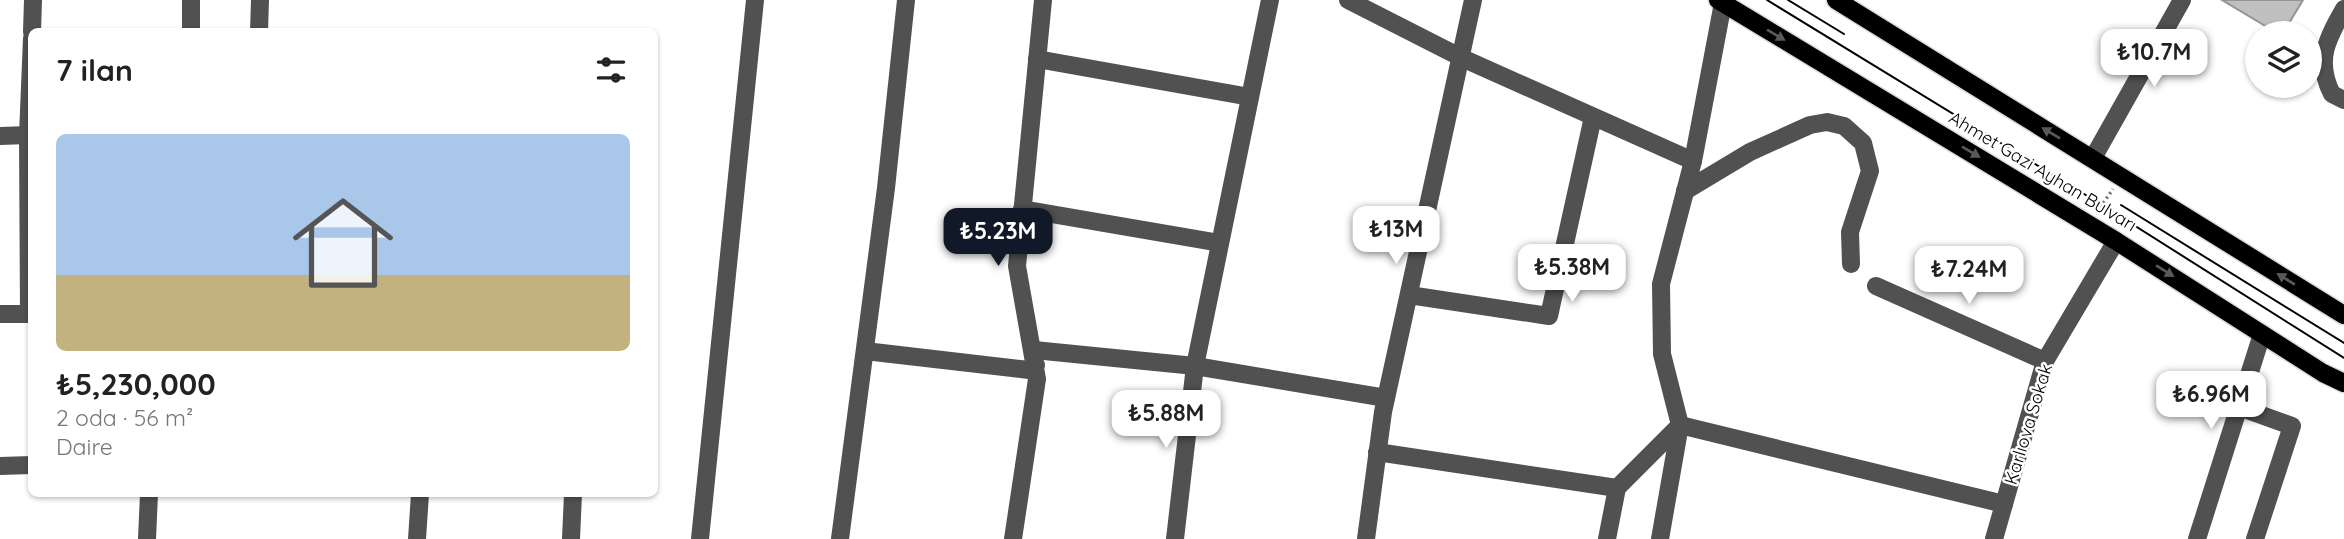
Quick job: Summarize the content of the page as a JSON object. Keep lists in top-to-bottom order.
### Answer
{
  "streets": {
    "main road": ["Ahmet Gazi Ayhan Bulvarı"],
    "street": ["Karlıova Sokak"]
  },
  "crossings": [
    ["Ahmet Gazi Ayhan Bulvarı", "Karlıova Sokak"]
  ],
  "page": {
    "heading": "7 ilan",
    "price": [
      "₺10.7M",
      "₺13M",
      "₺5.23M",
      "₺5.38M",
      "₺7.24M",
      "₺6.96M",
      "₺5.88M"
    ],
    "list": [
      {
        "name": "₺5,230,000",
        "note": "2 oda · 56 m² · Daire"
      }
    ]
  }
}
